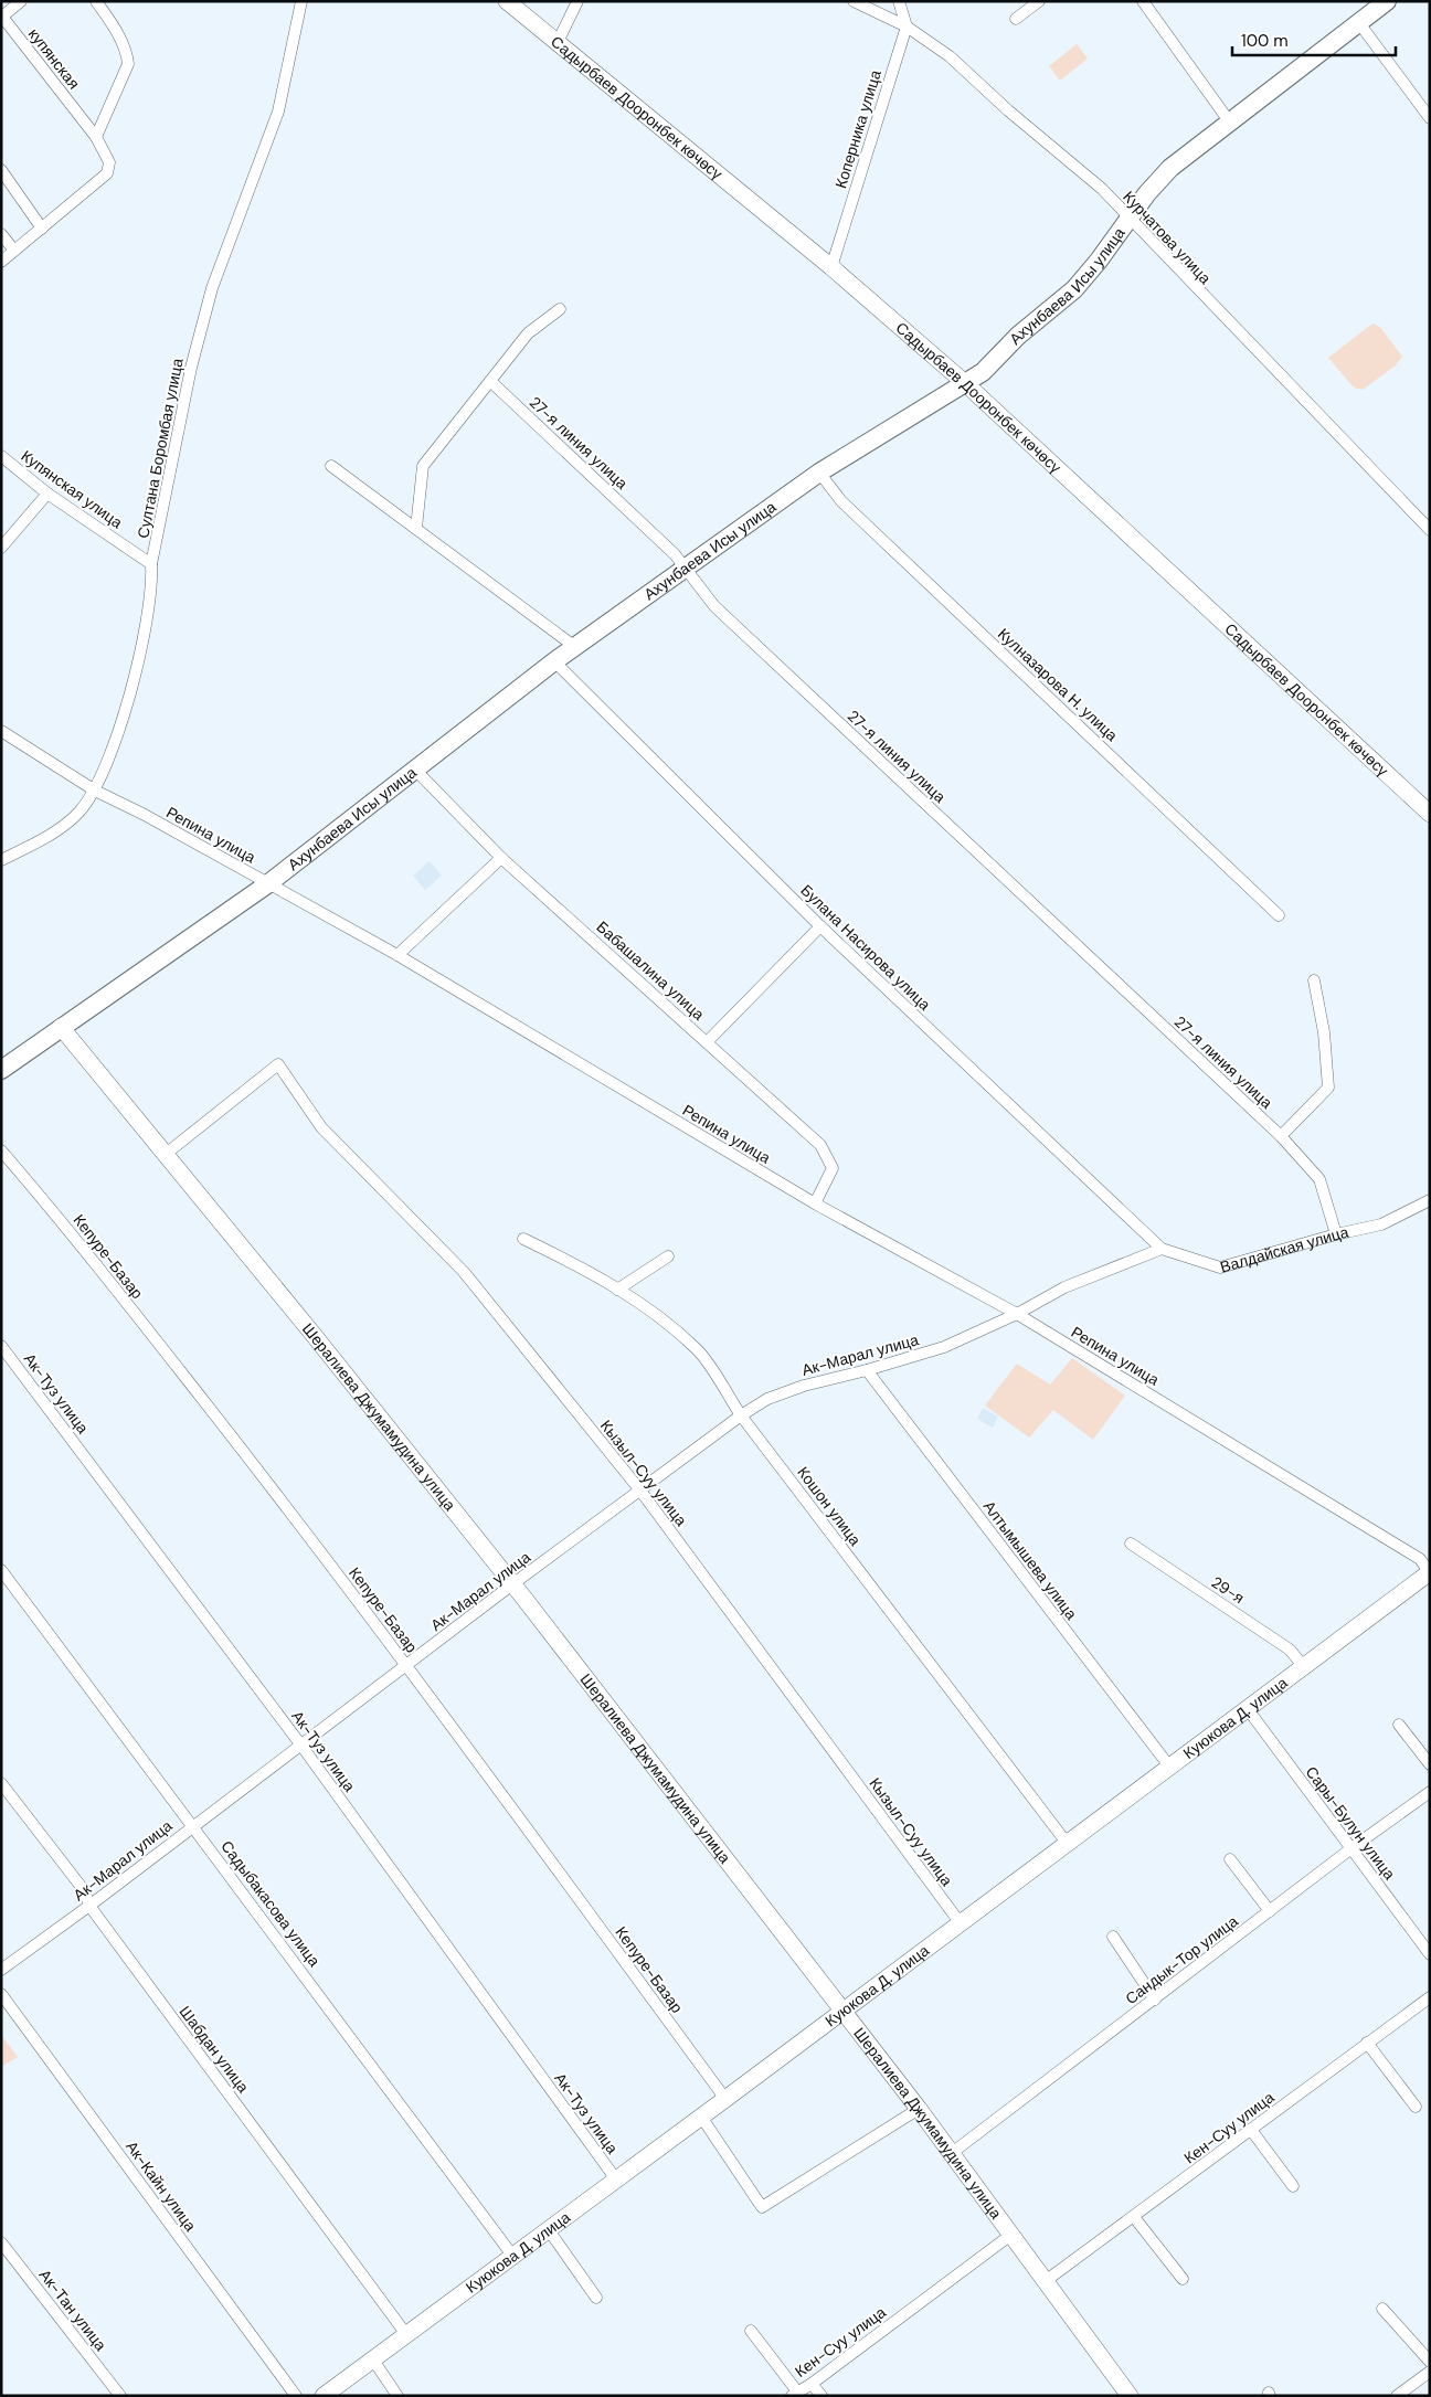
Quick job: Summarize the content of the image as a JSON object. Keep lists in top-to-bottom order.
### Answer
{
  "streets": {
    "main road": ["Ахунбаева Исы улица"],
    "street": [
      "купянская",
      "Садырбаев Дооронбек көчөсү",
      "Коперника улица",
      "Курчатова улица",
      "27-я линия улица",
      "Султана Боромбая улица",
      "Купянская улица",
      "Кулназарова Н. улица",
      "Репина улица",
      "Булана Насирова улица",
      "Бабашалина улица",
      "Валдайская улица",
      "Кепуре-Базар",
      "Ак-Марал улица",
      "Ак-Туз улица",
      "Шералиева Джумамудина улица",
      "Кызыл-Суу улица",
      "Кошон улица",
      "Алтымышева улица",
      "29-я",
      "Куюкова Д. улица",
      "Сары-Булун улица",
      "Садыбакасова улица",
      "Сандык-Тор улица",
      "Шабдан улица",
      "Кен-Суу улица",
      "Ак-Кайн улица",
      "Ак-Тан улица"
    ]
  },
  "crossings": [
    ["Садырбаев Дооронбек көчөсү", "Коперника улица"],
    ["Садырбаев Дооронбек көчөсү", "Ахунбаева Исы улица"],
    ["Коперника улица", "Курчатова улица"],
    ["Курчатова улица", "Ахунбаева Исы улица"],
    ["Ахунбаева Исы улица", "27-я линия улица"],
    ["Ахунбаева Исы улица", "Кулназарова Н. улица"],
    ["Ахунбаева Исы улица", "Репина улица"],
    ["Ахунбаева Исы улица", "Булана Насирова улица"],
    ["Ахунбаева Исы улица", "Бабашалина улица"],
    ["Ахунбаева Исы улица", "Шералиева Джумамудина улица"],
    ["27-я линия улица", "Валдайская улица"],
    ["Султана Боромбая улица", "Купянская улица"],
    ["Султана Боромбая улица", "Репина улица"],
    ["Репина улица", "Бабашалина улица"],
    ["Репина улица", "Ак-Марал улица"],
    ["Репина улица", "Куюкова Д. улица"],
    ["Булана Насирова улица", "Валдайская улица"],
    ["Кепуре-Базар", "Ак-Марал улица"],
    ["Кепуре-Базар", "Куюкова Д. улица"],
    ["Ак-Марал улица", "Ак-Туз улица"],
    ["Ак-Марал улица", "Шералиева Джумамудина улица"],
    ["Ак-Марал улица", "Кызыл-Суу улица"],
    ["Ак-Марал улица", "Кошон улица"],
    ["Ак-Марал улица", "Алтымышева улица"],
    ["Ак-Марал улица", "Садыбакасова улица"],
    ["Ак-Марал улица", "Шабдан улица"],
    ["Ак-Туз улица", "Куюкова Д. улица"],
    ["Шералиева Джумамудина улица", "Кызыл-Суу улица"],
    ["Шералиева Джумамудина улица", "Куюкова Д. улица"],
    ["Шералиева Джумамудина улица", "Сандык-Тор улица"],
    ["Шералиева Джумамудина улица", "Кен-Суу улица"],
    ["Кызыл-Суу улица", "Куюкова Д. улица"],
    ["Кошон улица", "Куюкова Д. улица"],
    ["Алтымышева улица", "Куюкова Д. улица"],
    ["29-я", "Куюкова Д. улица"],
    ["Куюкова Д. улица", "Сары-Булун улица"],
    ["Куюкова Д. улица", "Садыбакасова улица"],
    ["Куюкова Д. улица", "Шабдан улица"],
    ["Сары-Булун улица", "Сандык-Тор улица"]
  ],
  "scale_bar": "100 m"
}
